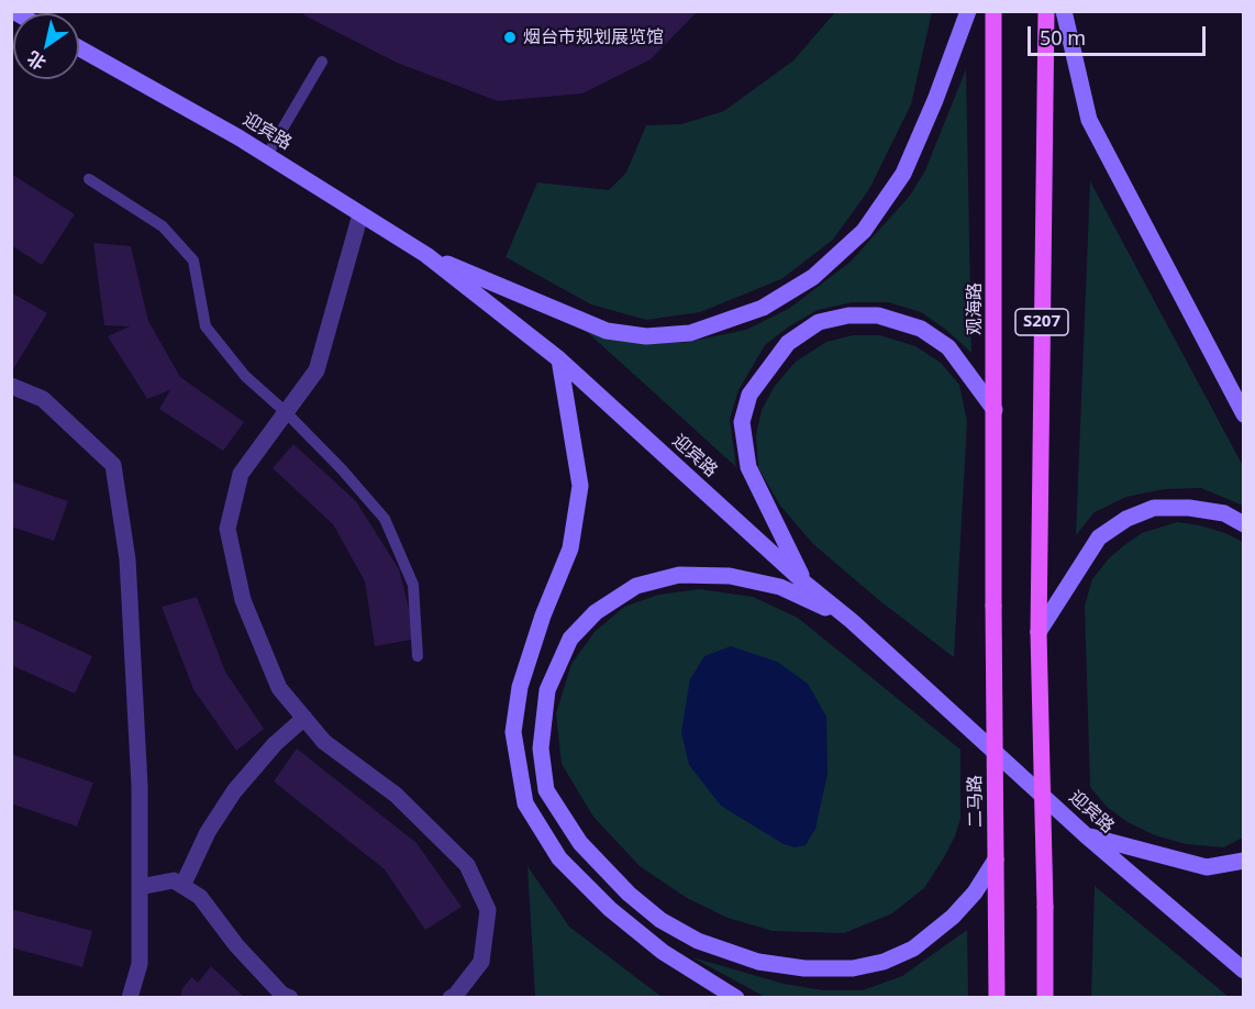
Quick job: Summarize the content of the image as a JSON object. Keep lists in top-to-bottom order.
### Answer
{
  "streets": {
    "main road": [
      "迎宾路",
      "观海路",
      "S207",
      "二马路"
    ]
  },
  "crossings": [
    ["观海路", "二马路"]
  ],
  "places": ["烟台市规划展览馆"],
  "scale_bar": "50 m",
  "north": "bottom left"
}
